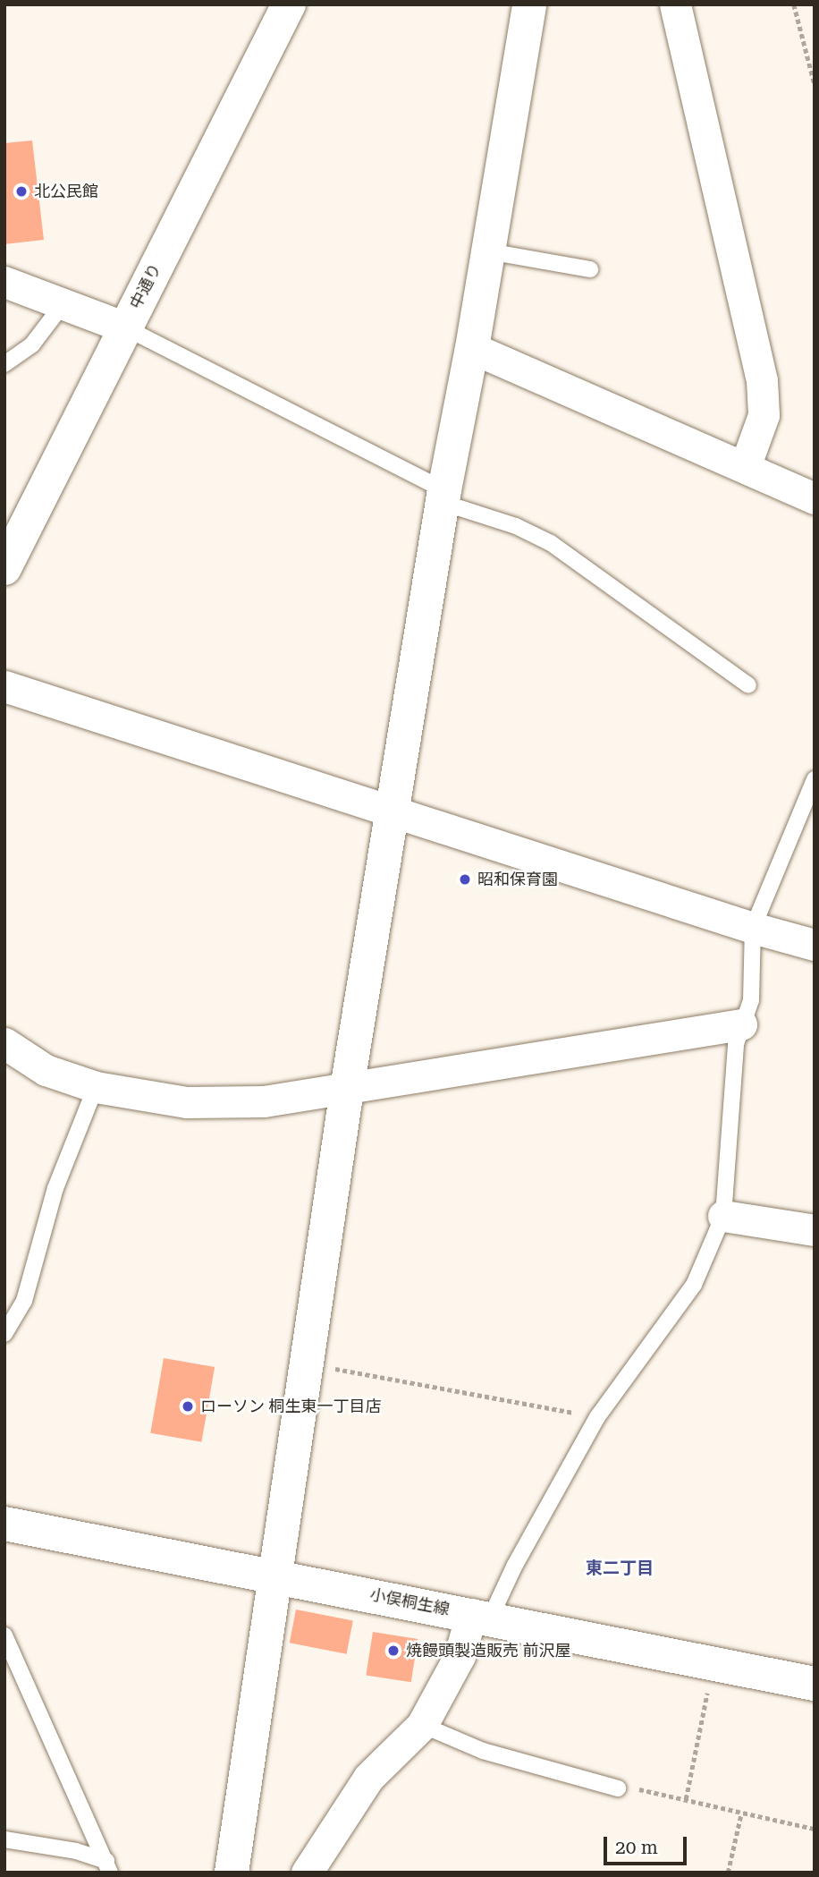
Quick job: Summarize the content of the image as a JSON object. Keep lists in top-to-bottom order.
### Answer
{
  "streets": {
    "street": ["中通り", "小俣桐生線"]
  },
  "districts": ["東二丁目"],
  "places": [
    "北公民館",
    "昭和保育園",
    "ローソン 桐生東一丁目店",
    "焼饅頭製造販売 前沢屋"
  ],
  "scale_bar": "20 m"
}
